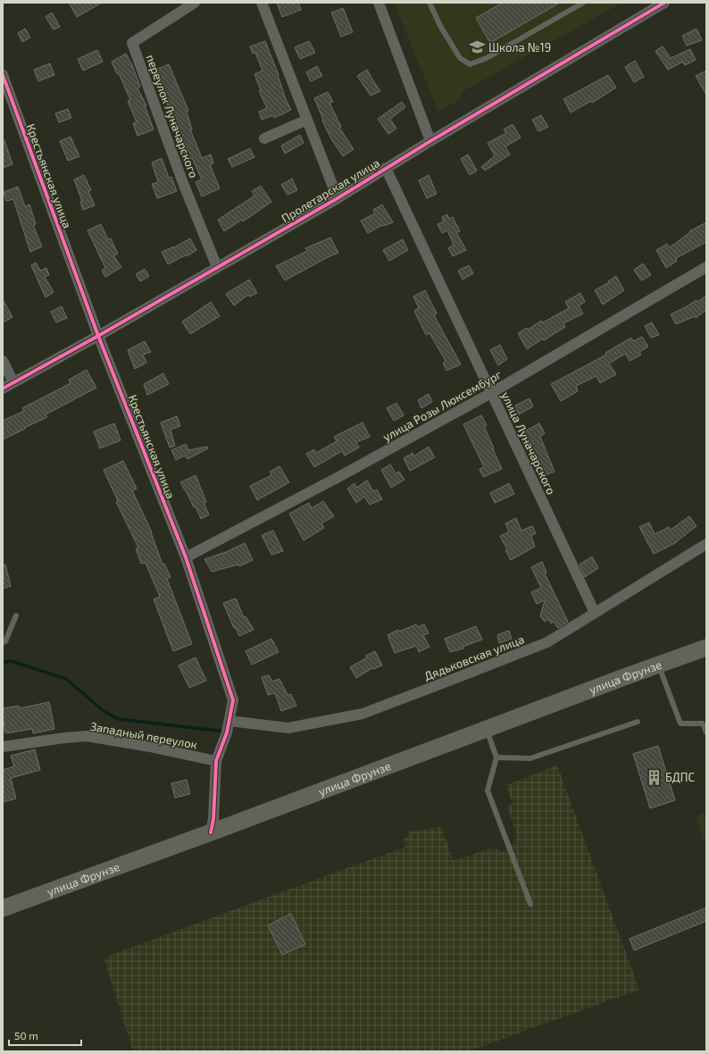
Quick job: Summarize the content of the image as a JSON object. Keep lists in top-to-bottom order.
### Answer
{
  "streets": {
    "main road": ["улица Фрунзе"],
    "street": [
      "переулок Луначарского",
      "Крестьянская улица",
      "Пролетарская улица",
      "улица Розы Люксембург",
      "улица Луначарского",
      "Дядьковская улица",
      "Западный переулок"
    ]
  },
  "crossings": [
    ["переулок Луначарского", "Пролетарская улица"],
    ["Крестьянская улица", "Пролетарская улица"],
    ["Крестьянская улица", "улица Розы Люксембург"],
    ["Крестьянская улица", "Дядьковская улица"],
    ["Крестьянская улица", "улица Фрунзе"],
    ["Крестьянская улица", "Западный переулок"],
    ["Пролетарская улица", "улица Луначарского"],
    ["улица Розы Люксембург", "улица Луначарского"],
    ["улица Луначарского", "Дядьковская улица"]
  ],
  "places": {
    "school or university": ["Школа №19"],
    "building": ["БДПС"]
  },
  "scale_bar": "50 m"
}
